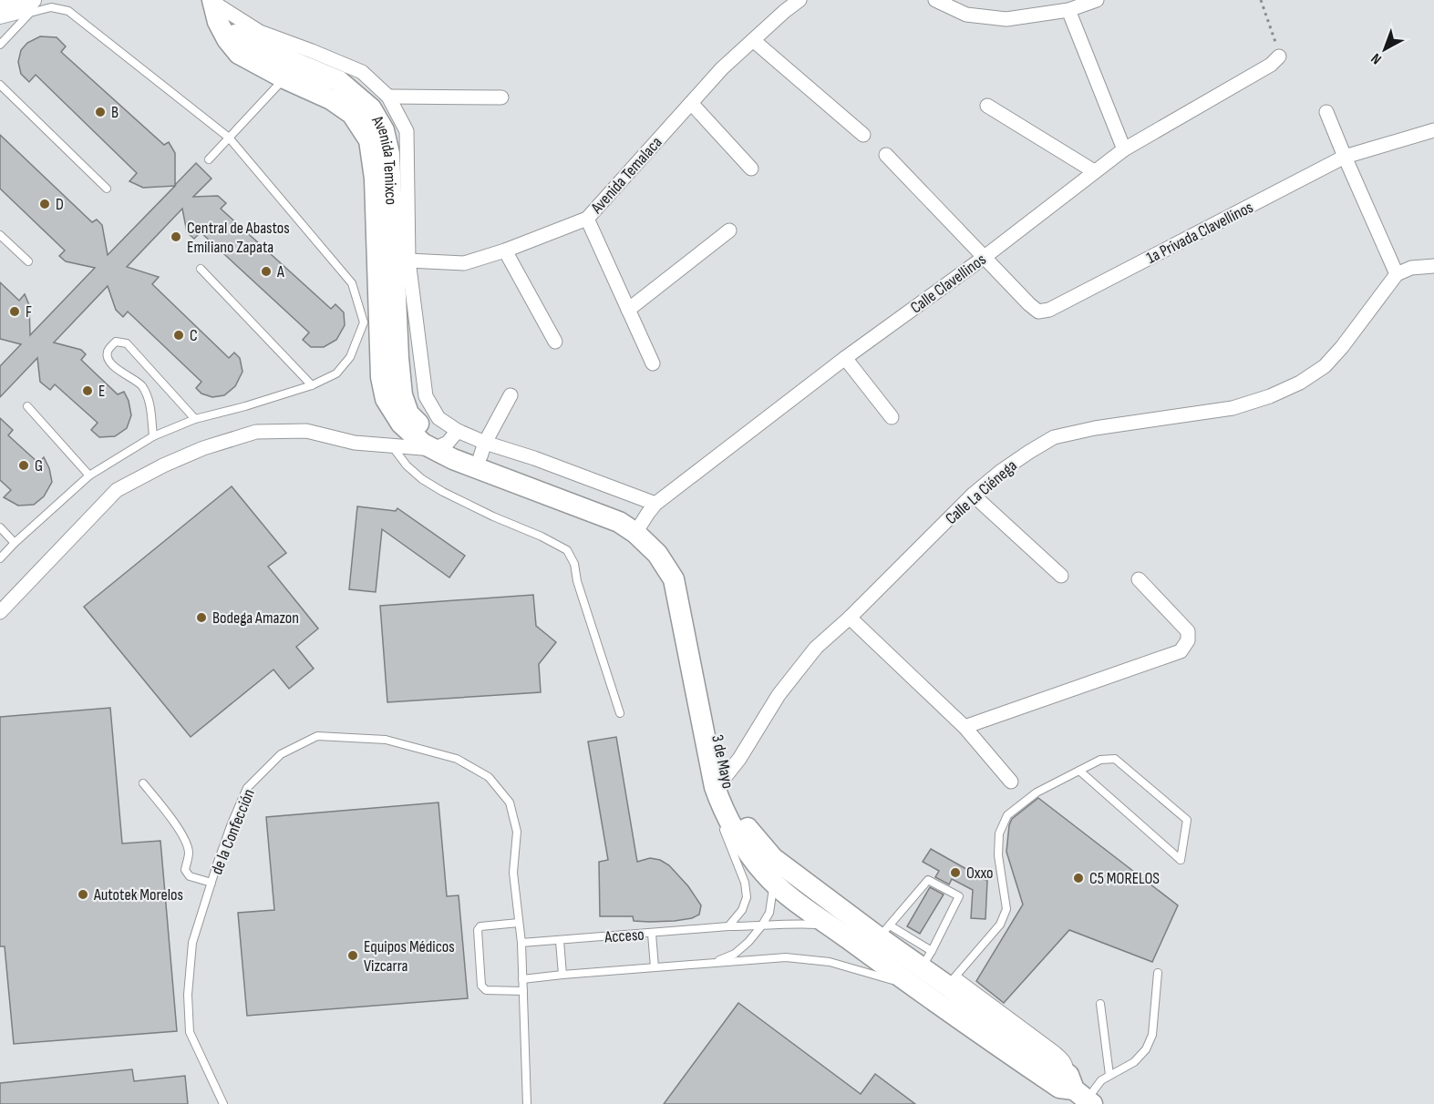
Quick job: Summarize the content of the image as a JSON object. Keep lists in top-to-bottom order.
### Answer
{
  "streets": {
    "main road": ["Avenida Temixco", "3 de Mayo"],
    "street": [
      "Avenida Temalaca",
      "1a Privada Clavellinos",
      "Calle Clavellinos",
      "Calle La Ciénega"
    ],
    "lane": ["de la Confección", "Acceso"]
  },
  "crossings": [
    ["Avenida Temixco", "3 de Mayo"],
    ["1a Privada Clavellinos", "Calle Clavellinos"],
    ["Calle Clavellinos", "3 de Mayo"],
    ["Calle La Ciénega", "3 de Mayo"],
    ["3 de Mayo", "Acceso"],
    ["de la Confección", "Acceso"]
  ],
  "places": [
    "B",
    "D",
    "Central de Abastos Emiliano Zapata",
    "A",
    "F",
    "C",
    "E",
    "G",
    "Bodega Amazon",
    "Oxxo",
    "C5 MORELOS",
    "Autotek Morelos",
    "Equipos Médicos Vizcarra"
  ],
  "north": "bottom left"
}
